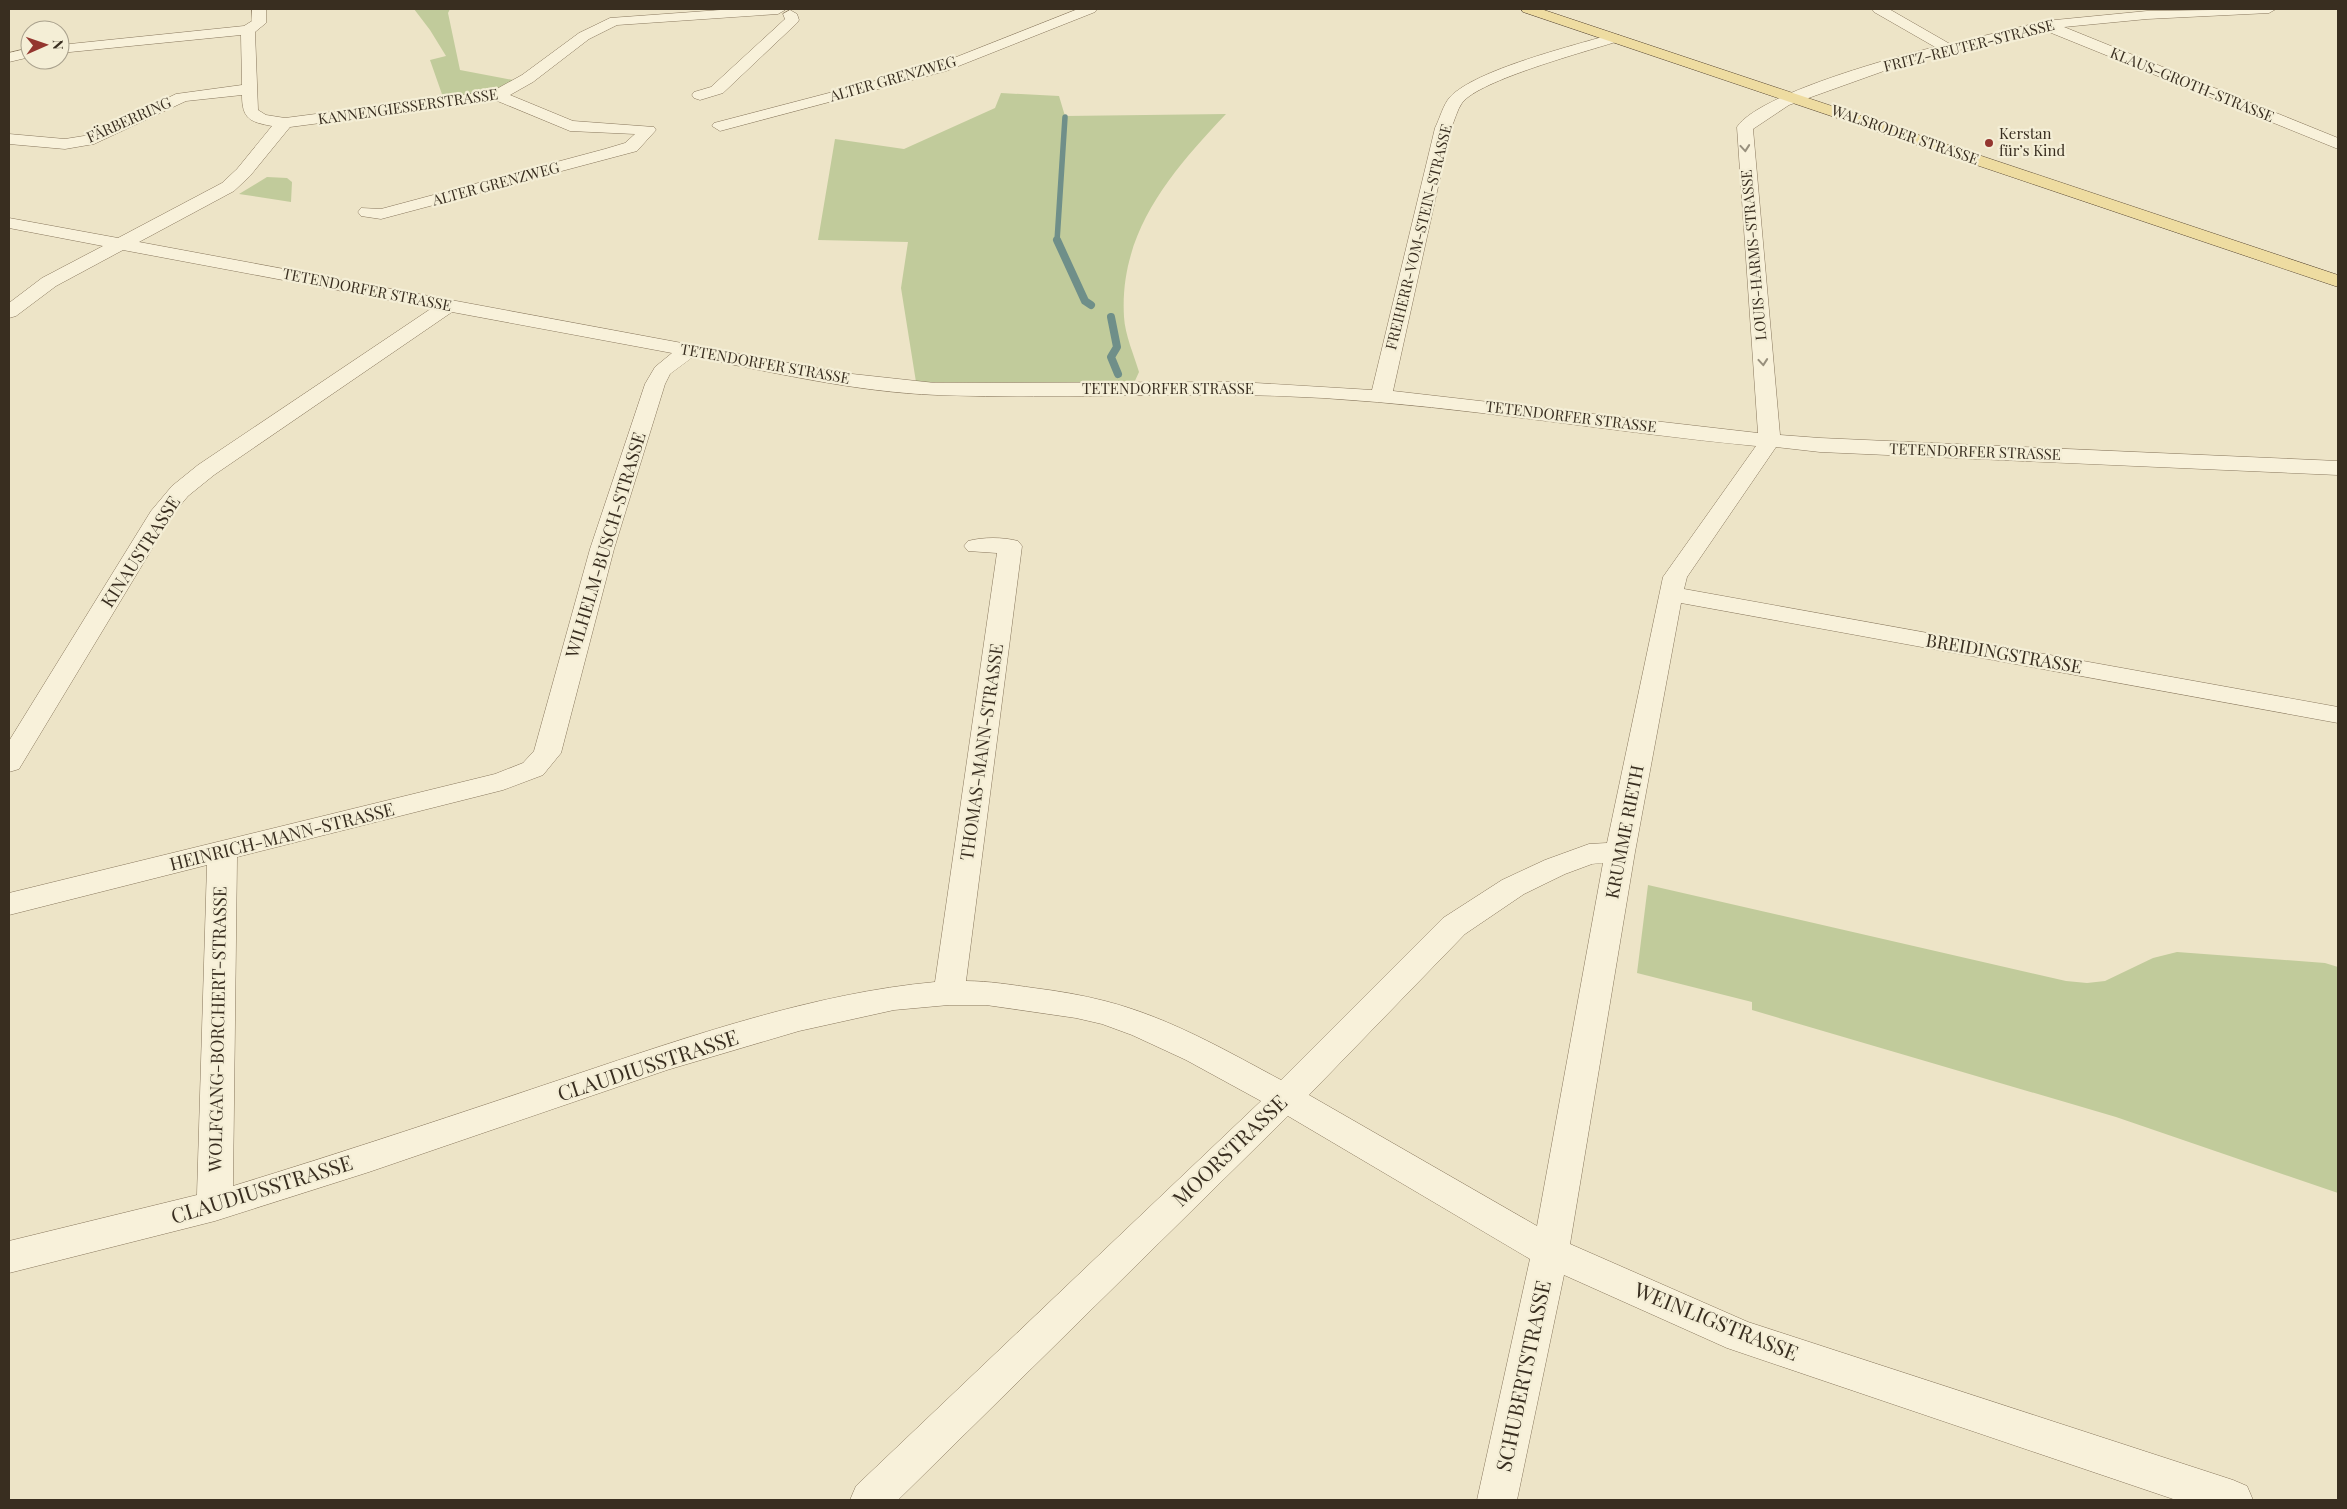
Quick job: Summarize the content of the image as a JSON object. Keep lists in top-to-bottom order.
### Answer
{
  "streets": {
    "main road": ["WALSRODER STRASSE"],
    "street": [
      "FRITZ-REUTER-STRASSE",
      "ALTER GRENZWEG",
      "KLAUS-GROTH-STRASSE",
      "KANNENGIESSERSTRASSE",
      "FÄRBERRING",
      "FREIHERR-VOM-STEIN-STRASSE",
      "LOUIS-HARMS-STRASSE",
      "TETENDORFER STRASSE",
      "WILHELM-BUSCH-STRASSE",
      "KINAUSTRASSE",
      "BREIDINGSTRASSE",
      "THOMAS-MANN-STRASSE",
      "KRUMME RIETH",
      "HEINRICH-MANN-STRASSE",
      "WOLFGANG-BORCHERT-STRASSE",
      "CLAUDIUSSTRASSE",
      "MOORSTRASSE",
      "WEINLIGSTRASSE",
      "SCHUBERTSTRASSE"
    ]
  },
  "crossings": [
    ["FRITZ-REUTER-STRASSE", "KLAUS-GROTH-STRASSE"],
    ["FRITZ-REUTER-STRASSE", "WALSRODER STRASSE"],
    ["FRITZ-REUTER-STRASSE", "LOUIS-HARMS-STRASSE"],
    ["ALTER GRENZWEG", "KANNENGIESSERSTRASSE"],
    ["KANNENGIESSERSTRASSE", "FÄRBERRING"],
    ["WALSRODER STRASSE", "FREIHERR-VOM-STEIN-STRASSE"],
    ["WALSRODER STRASSE", "LOUIS-HARMS-STRASSE"],
    ["FREIHERR-VOM-STEIN-STRASSE", "TETENDORFER STRASSE"],
    ["LOUIS-HARMS-STRASSE", "TETENDORFER STRASSE"],
    ["LOUIS-HARMS-STRASSE", "KRUMME RIETH"],
    ["TETENDORFER STRASSE", "WILHELM-BUSCH-STRASSE"],
    ["TETENDORFER STRASSE", "KINAUSTRASSE"],
    ["TETENDORFER STRASSE", "KRUMME RIETH"],
    ["WILHELM-BUSCH-STRASSE", "HEINRICH-MANN-STRASSE"],
    ["BREIDINGSTRASSE", "KRUMME RIETH"],
    ["THOMAS-MANN-STRASSE", "CLAUDIUSSTRASSE"],
    ["KRUMME RIETH", "MOORSTRASSE"],
    ["KRUMME RIETH", "WEINLIGSTRASSE"],
    ["KRUMME RIETH", "SCHUBERTSTRASSE"],
    ["HEINRICH-MANN-STRASSE", "WOLFGANG-BORCHERT-STRASSE"],
    ["WOLFGANG-BORCHERT-STRASSE", "CLAUDIUSSTRASSE"],
    ["CLAUDIUSSTRASSE", "MOORSTRASSE"],
    ["CLAUDIUSSTRASSE", "WEINLIGSTRASSE"],
    ["MOORSTRASSE", "WEINLIGSTRASSE"],
    ["WEINLIGSTRASSE", "SCHUBERTSTRASSE"]
  ],
  "one_way": ["LOUIS-HARMS-STRASSE"],
  "places": ["Kerstan für’s Kind"],
  "north": "right"
}
